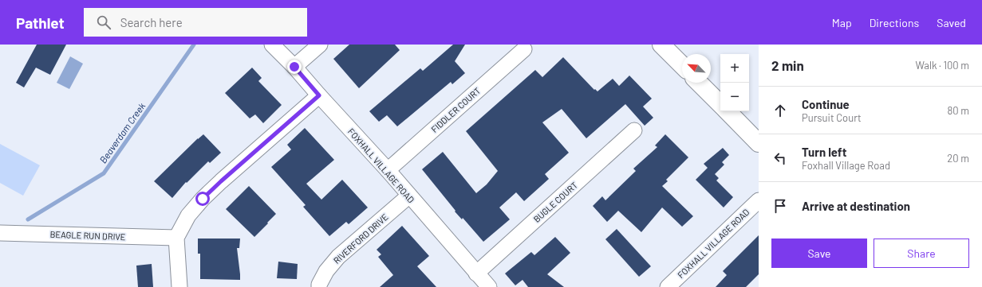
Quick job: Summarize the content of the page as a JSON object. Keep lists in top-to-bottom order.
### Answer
{
  "streets": {
    "street": [
      "FIDDLER COURT",
      "FOXHALL VILLAGE ROAD",
      "BUGLE COURT",
      "BEAGLE RUN DRIVE",
      "RIVERFORD DRIVE"
    ]
  },
  "crossings": [
    ["FIDDLER COURT", "FOXHALL VILLAGE ROAD"],
    ["FOXHALL VILLAGE ROAD", "BUGLE COURT"],
    ["FOXHALL VILLAGE ROAD", "RIVERFORD DRIVE"]
  ],
  "water": ["Beaverdam Creek"],
  "north": "top left",
  "page": {
    "header": "Pathlet",
    "search": "Search here",
    "nav": ["Map", "Directions", "Saved"],
    "heading": ["2 min", "Walk · 100 m"],
    "map_buttons": ["+", "−"],
    "list": [
      ["Continue", "Pursuit Court", "80 m"],
      ["Turn left", "Foxhall Village Road", "20 m"],
      "Arrive at destination"
    ],
    "buttons": ["Save", "Share"]
  }
}
